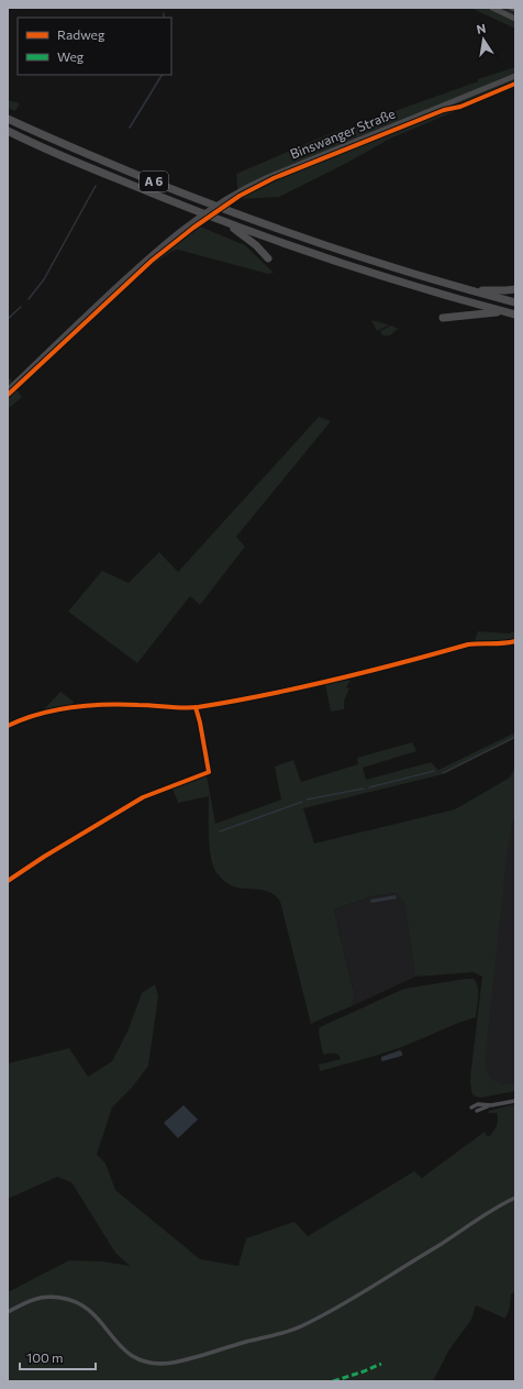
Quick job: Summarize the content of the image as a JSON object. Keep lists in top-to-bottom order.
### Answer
{
  "streets": {
    "highway": ["A 6"],
    "main road": ["Binswanger Straße"]
  },
  "legend": ["Radweg", "Weg"],
  "scale_bar": "100 m",
  "north": "top"
}
